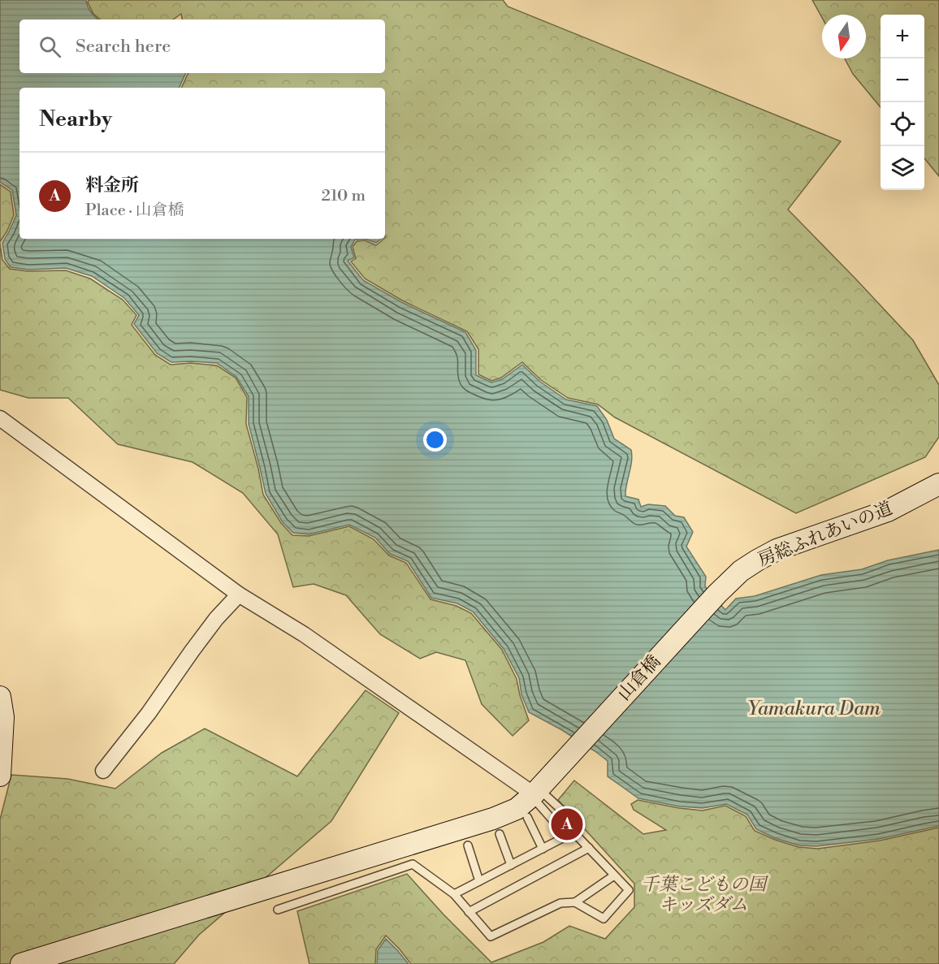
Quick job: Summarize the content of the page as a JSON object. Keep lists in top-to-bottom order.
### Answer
{
  "streets": {
    "street": ["房総ふれあいの道", "山倉橋"]
  },
  "crossings": [
    ["房総ふれあいの道", "山倉橋"]
  ],
  "water": ["Yamakura Dam"],
  "parks": ["千葉こどもの国 キッズダム"],
  "north": "bottom",
  "page": {
    "map_buttons": ["+", "−"],
    "search": "Search here",
    "heading": "Nearby",
    "list": [
      {
        "mark": "A",
        "name": "料金所",
        "note": "Place · 山倉橋",
        "value": "210 m"
      }
    ],
    "pins": "A"
  }
}
